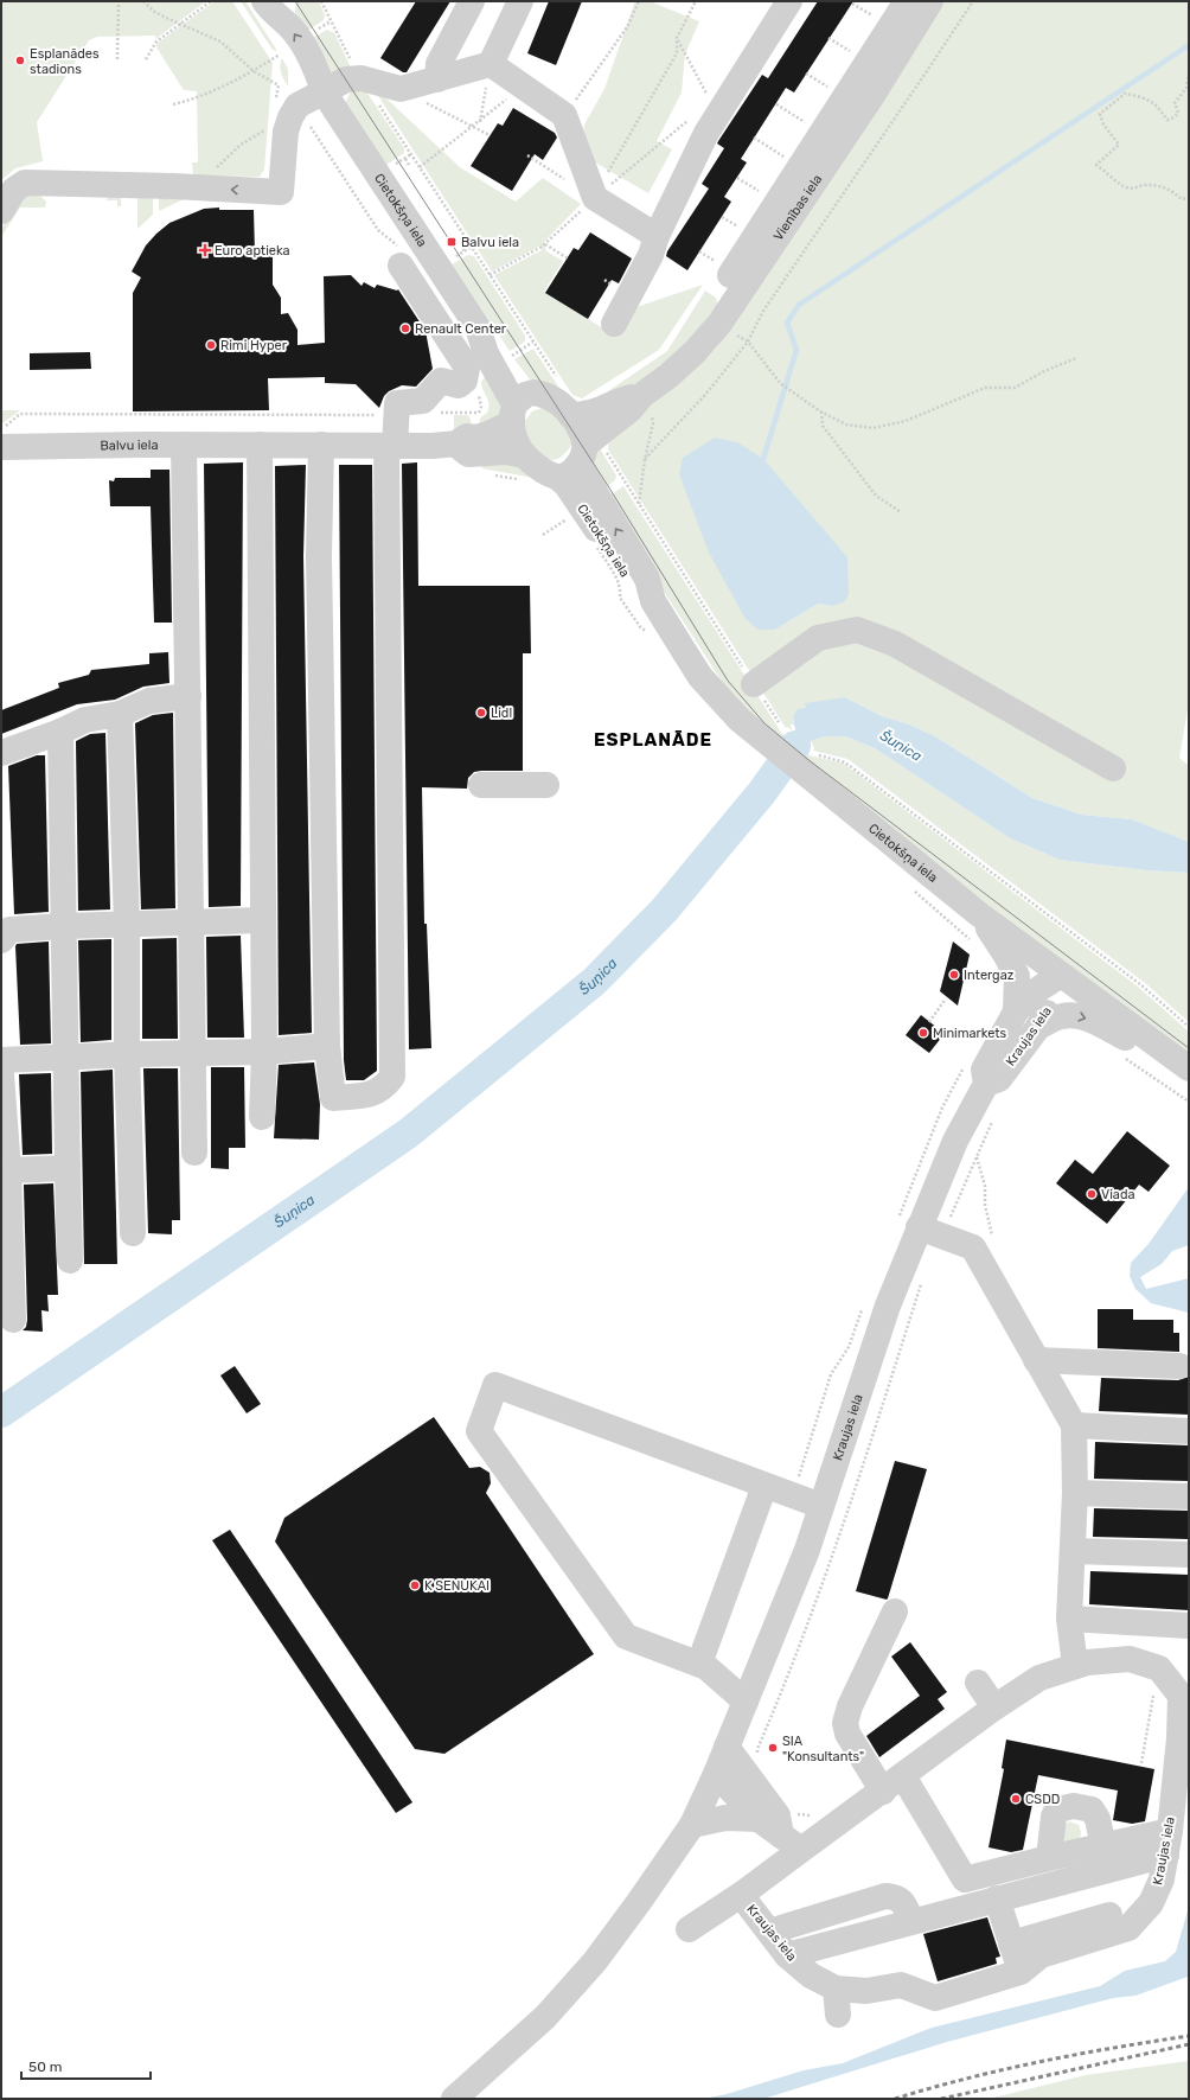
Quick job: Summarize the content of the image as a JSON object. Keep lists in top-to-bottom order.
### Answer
{
  "streets": {
    "street": [
      "Vienības iela",
      "Cietokšņa iela",
      "Balvu iela",
      "Kraujas iela"
    ]
  },
  "crossings": [
    ["Vienības iela", "Cietokšņa iela"],
    ["Vienības iela", "Balvu iela"],
    ["Cietokšņa iela", "Balvu iela"],
    ["Cietokšņa iela", "Kraujas iela"]
  ],
  "districts": ["ESPLANĀDE"],
  "water": ["Šuņica"],
  "places": {
    "other": [
      "Esplanādes stadions",
      "Renault Center",
      "Rimi Hyper",
      "Lidl",
      "Intergaz",
      "Minimarkets",
      "Viada",
      "K SENUKAI",
      "SIA \"Konsultants\"",
      "CSDD"
    ],
    "transit": ["Balvu iela"],
    "health": ["Euro aptieka"]
  },
  "scale_bar": "50 m"
}
